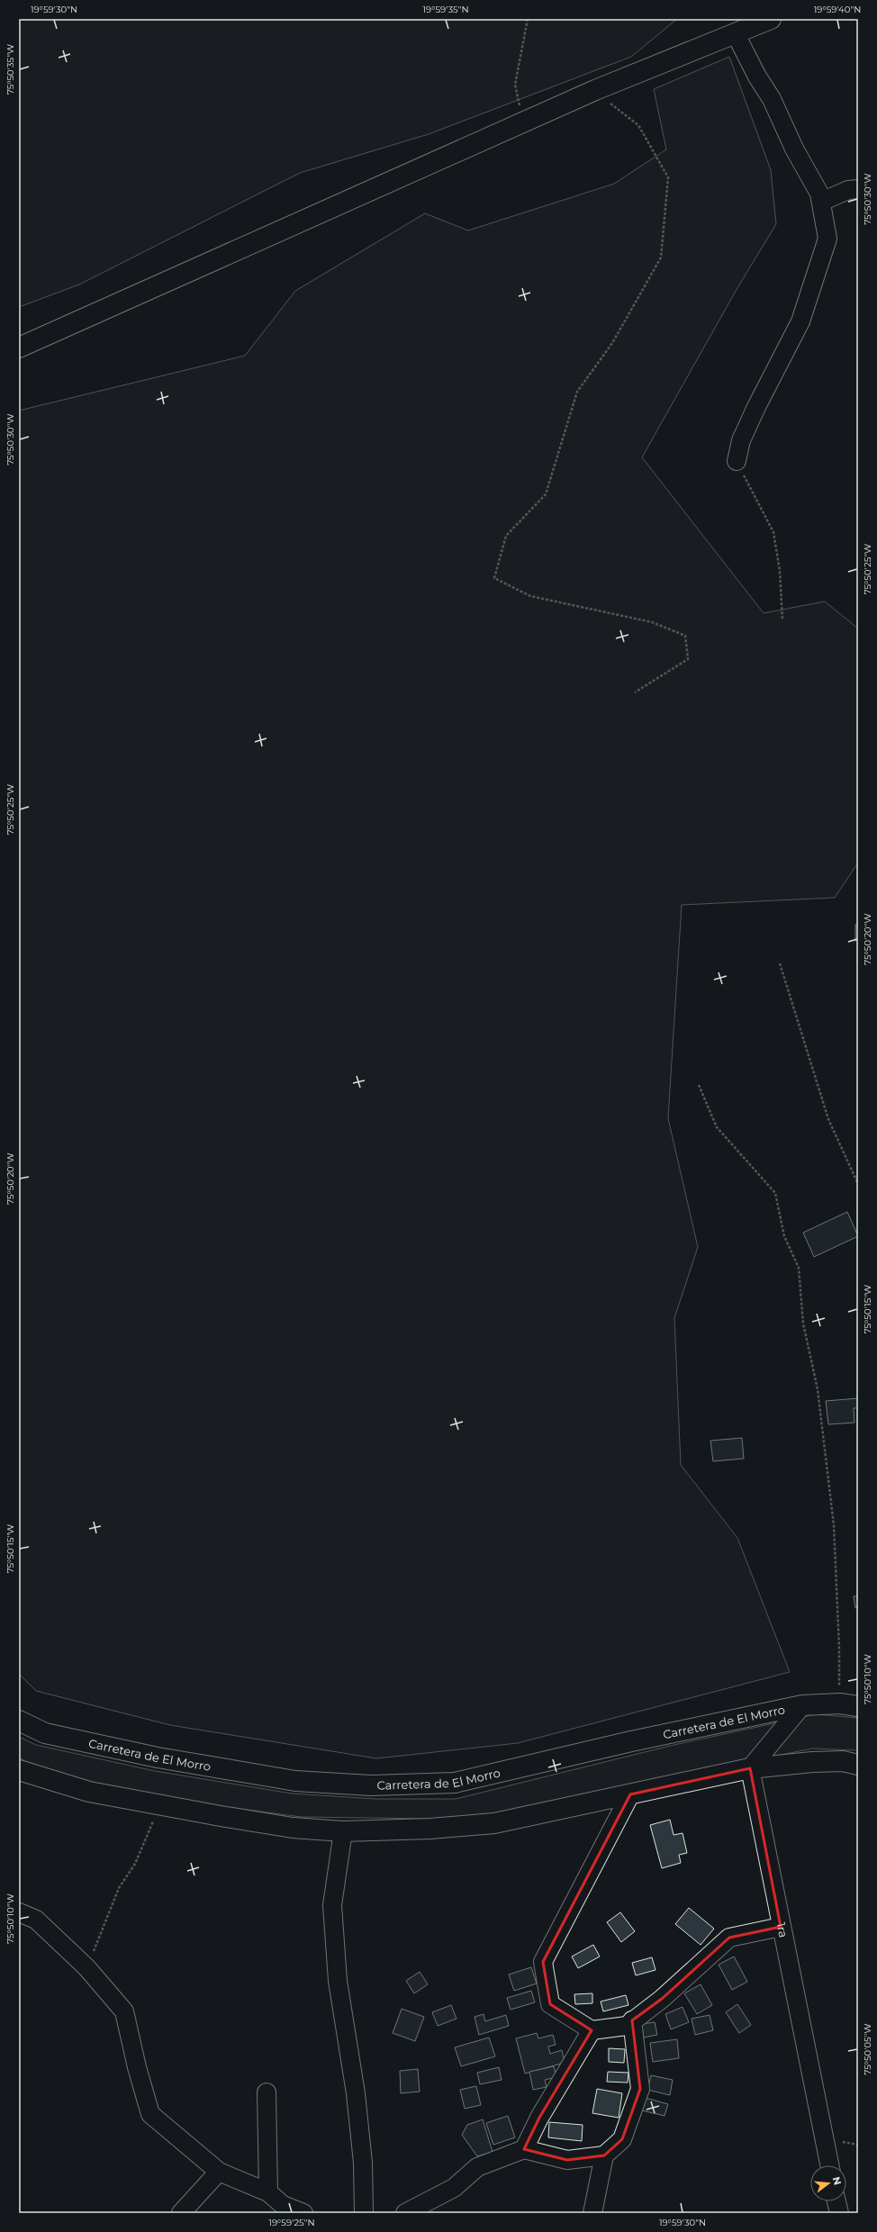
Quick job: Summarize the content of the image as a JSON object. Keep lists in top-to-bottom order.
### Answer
{
  "streets": {
    "main road": ["Carretera de El Morro"],
    "street": ["1ra"]
  },
  "north": "right",
  "coordinates": [
    "19°59'30\"N",
    "19°59'35\"N",
    "19°59'40\"N",
    "75°50'35\"W",
    "75°50'30\"W",
    "75°50'25\"W",
    "75°50'20\"W",
    "75°50'15\"W",
    "75°50'10\"W",
    "75°50'05\"W",
    "19°59'25\"N"
  ]
}
